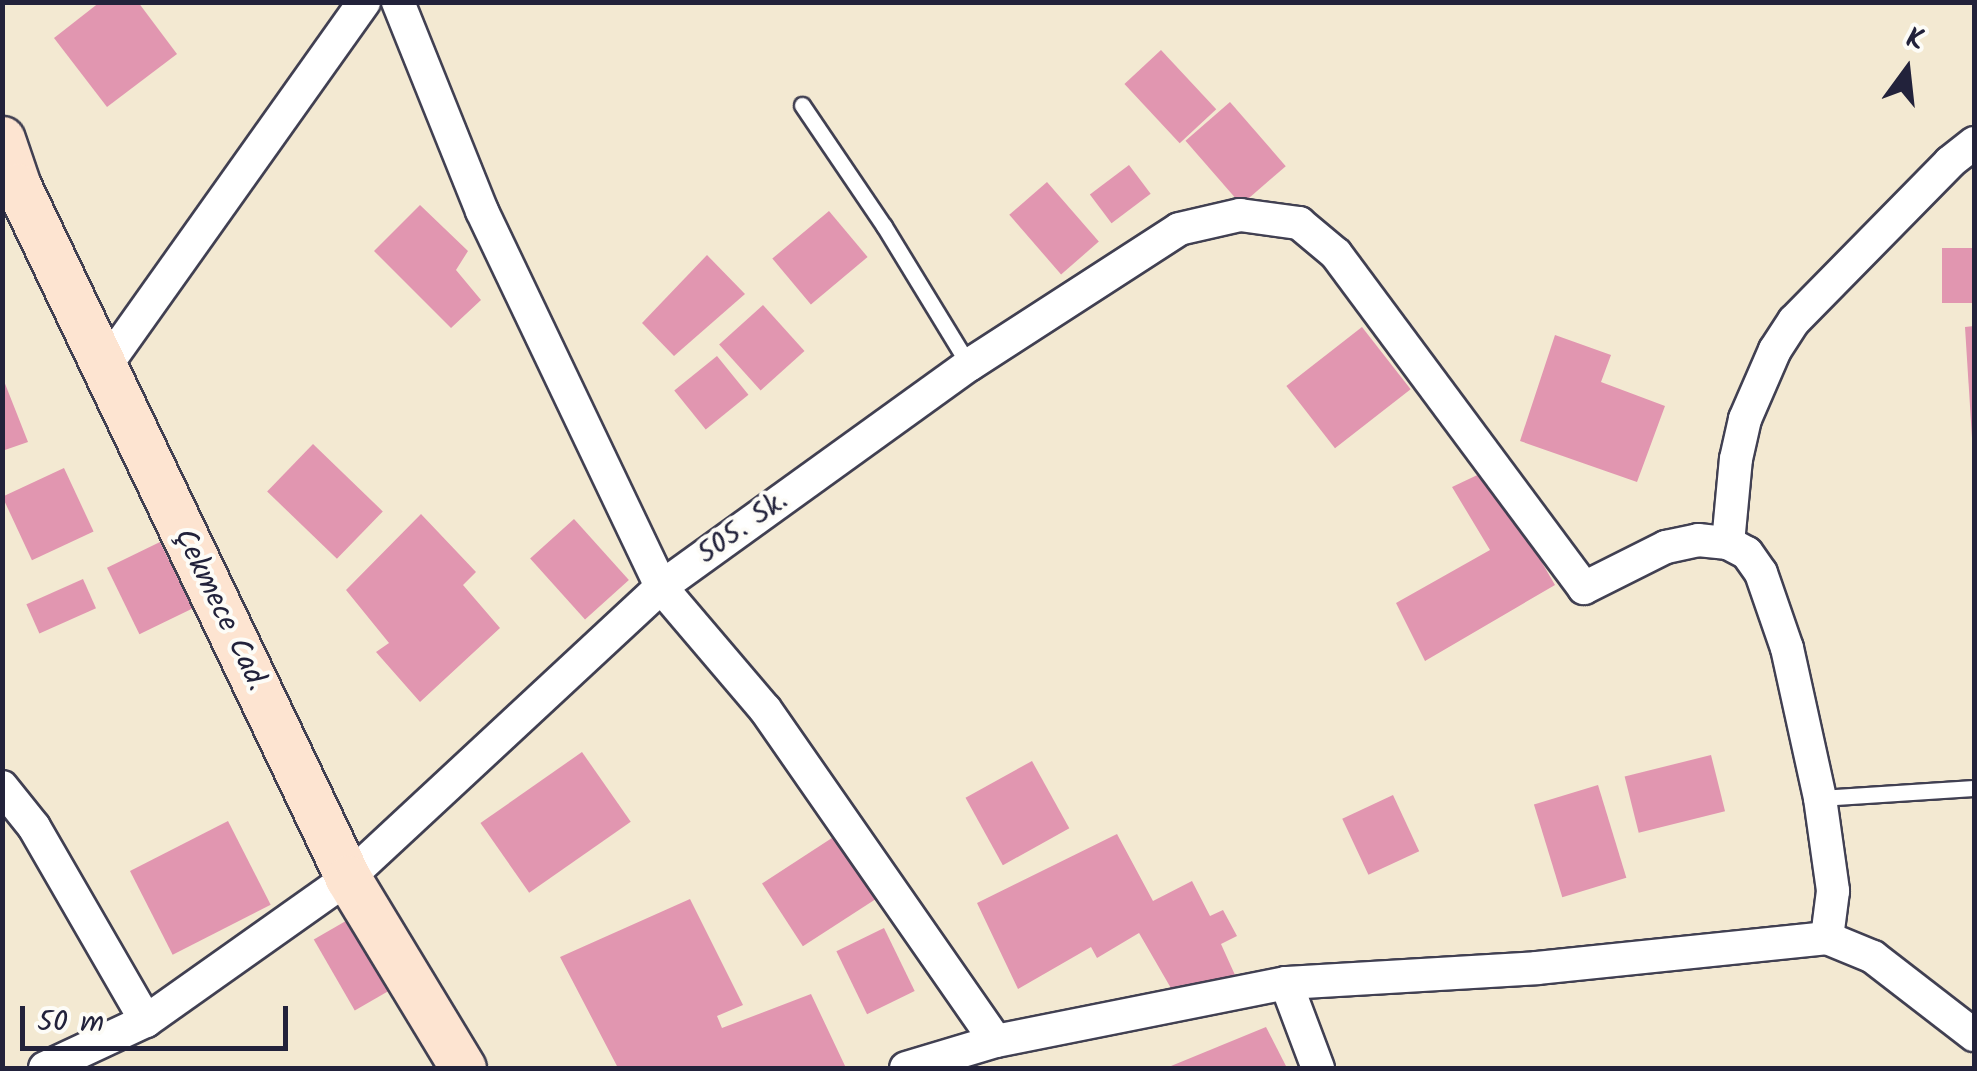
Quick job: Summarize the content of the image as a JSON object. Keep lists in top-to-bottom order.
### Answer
{
  "streets": {
    "street": ["505. Sk.", "Çekmece Cad."]
  },
  "crossings": [
    ["505. Sk.", "Çekmece Cad."]
  ],
  "scale_bar": "50 m",
  "north": "top"
}
